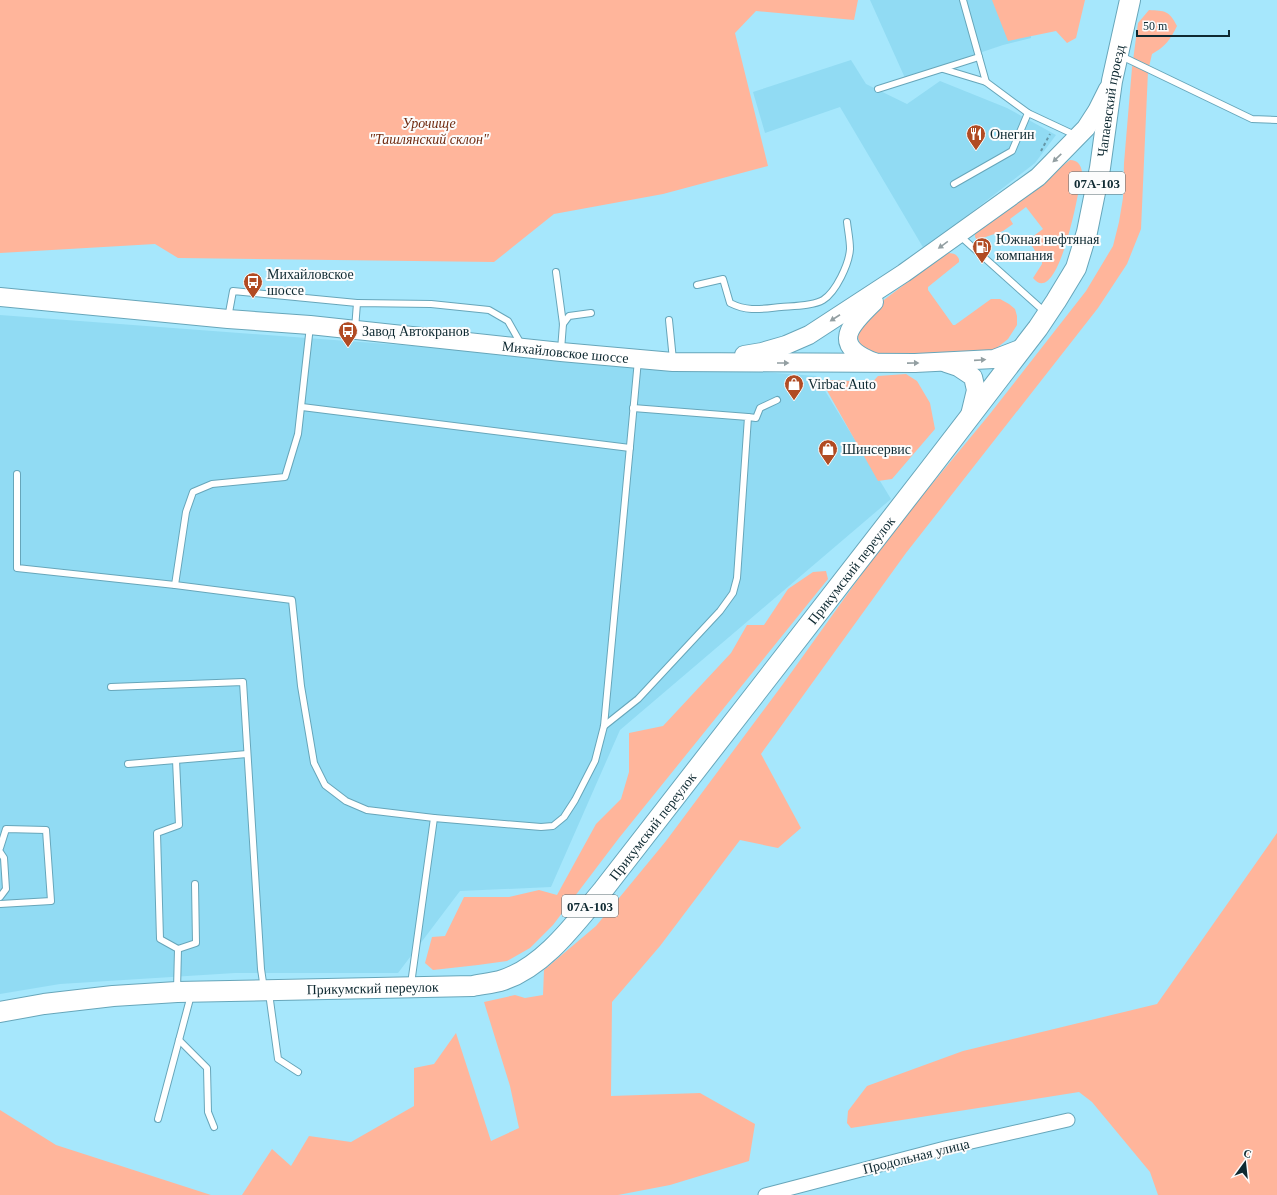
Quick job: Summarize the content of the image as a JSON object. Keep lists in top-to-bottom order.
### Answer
{
  "streets": {
    "main road": [
      "Чапаевский проезд",
      "07А-103",
      "Михайловское шоссе",
      "Прикумский переулок"
    ],
    "street": ["Продольная улица"]
  },
  "crossings": [
    ["Чапаевский проезд", "Михайловское шоссе"],
    ["Чапаевский проезд", "Прикумский переулок"],
    ["Михайловское шоссе", "Прикумский переулок"]
  ],
  "parks": ["Урочище \"Ташлянский склон\""],
  "places": {
    "restaurant": ["Онегин"],
    "fuel station": ["Южная нефтяная компания"],
    "bus stop": ["Михайловское шоссе", "Завод Автокранов"],
    "shop": ["Virbac Auto", "Шинсервис"]
  },
  "scale_bar": "50 m",
  "north": "top"
}
